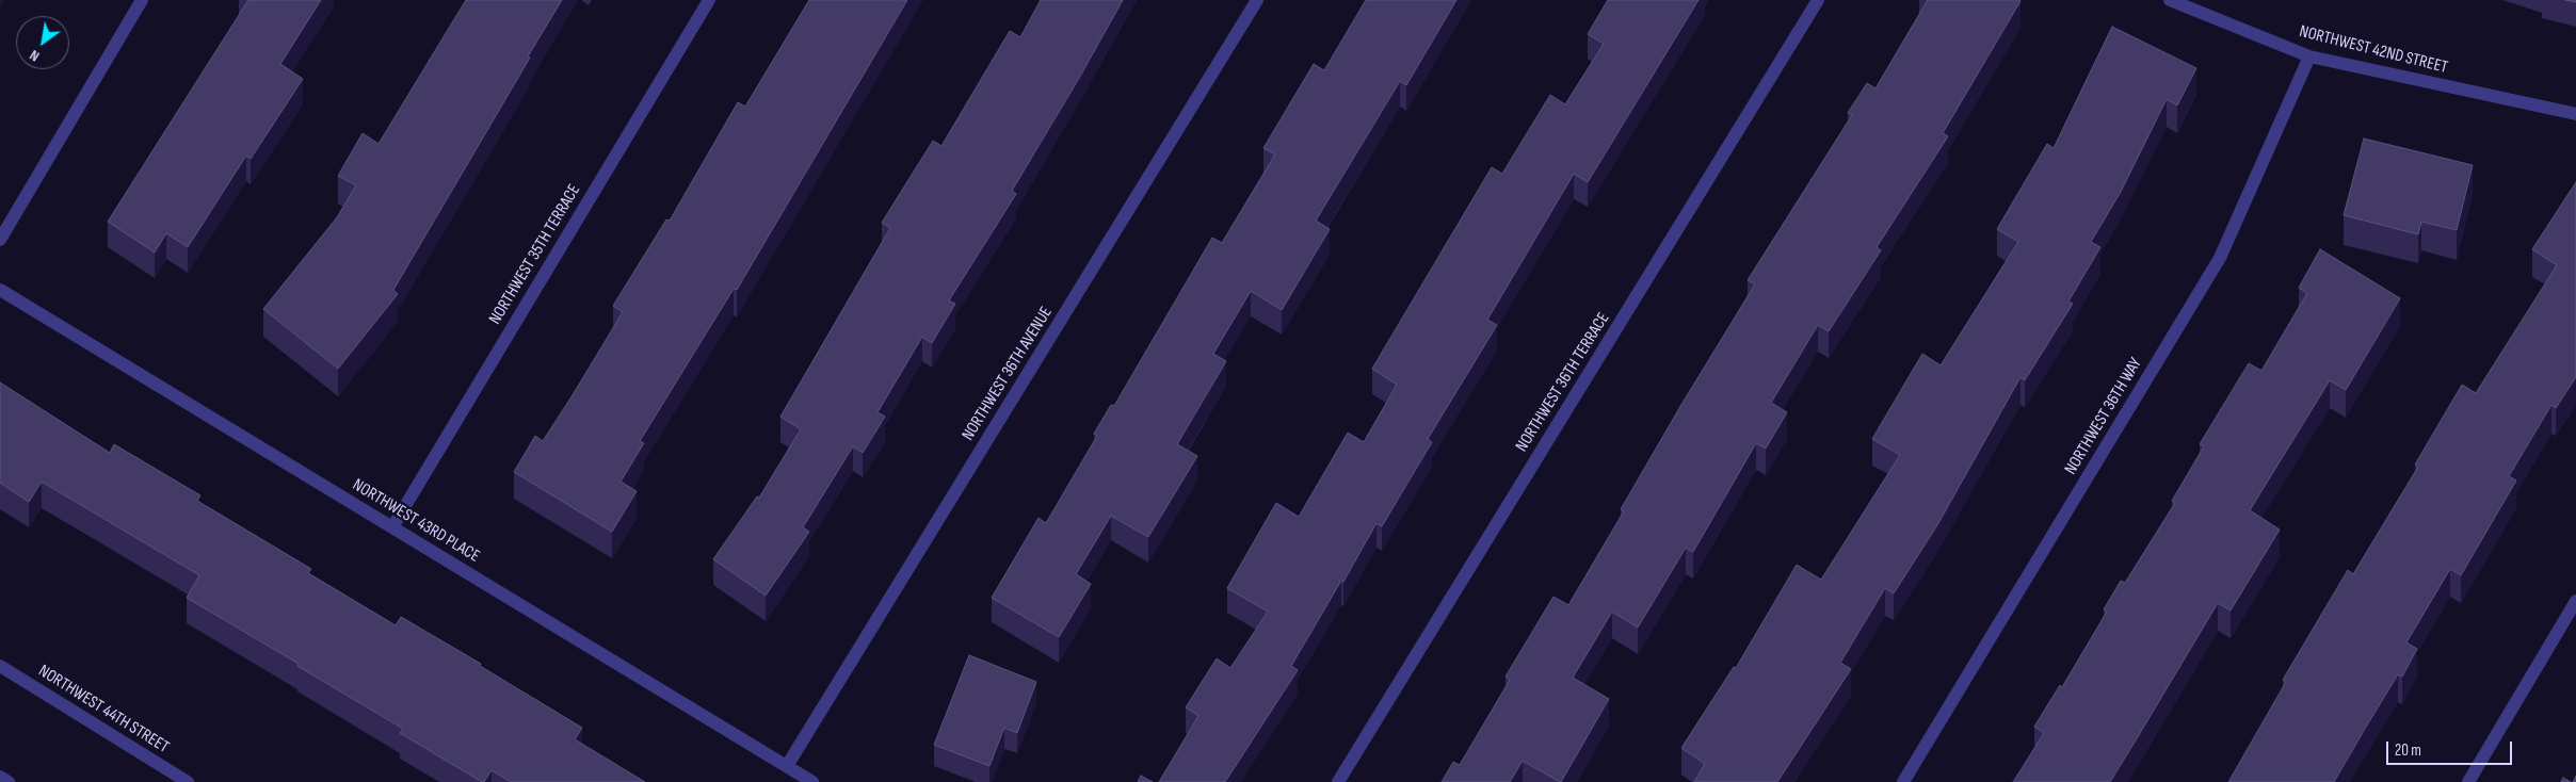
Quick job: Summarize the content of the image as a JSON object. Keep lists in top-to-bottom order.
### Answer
{
  "streets": {
    "street": [
      "NORTHWEST 42ND STREET",
      "NORTHWEST 35TH TERRACE",
      "NORTHWEST 36TH AVENUE",
      "NORTHWEST 36TH TERRACE",
      "NORTHWEST 36TH WAY",
      "NORTHWEST 43RD PLACE",
      "NORTHWEST 44TH STREET"
    ]
  },
  "crossings": [
    ["NORTHWEST 42ND STREET", "NORTHWEST 36TH WAY"],
    ["NORTHWEST 35TH TERRACE", "NORTHWEST 43RD PLACE"],
    ["NORTHWEST 36TH AVENUE", "NORTHWEST 43RD PLACE"]
  ],
  "scale_bar": "20 m",
  "north": "bottom left"
}
